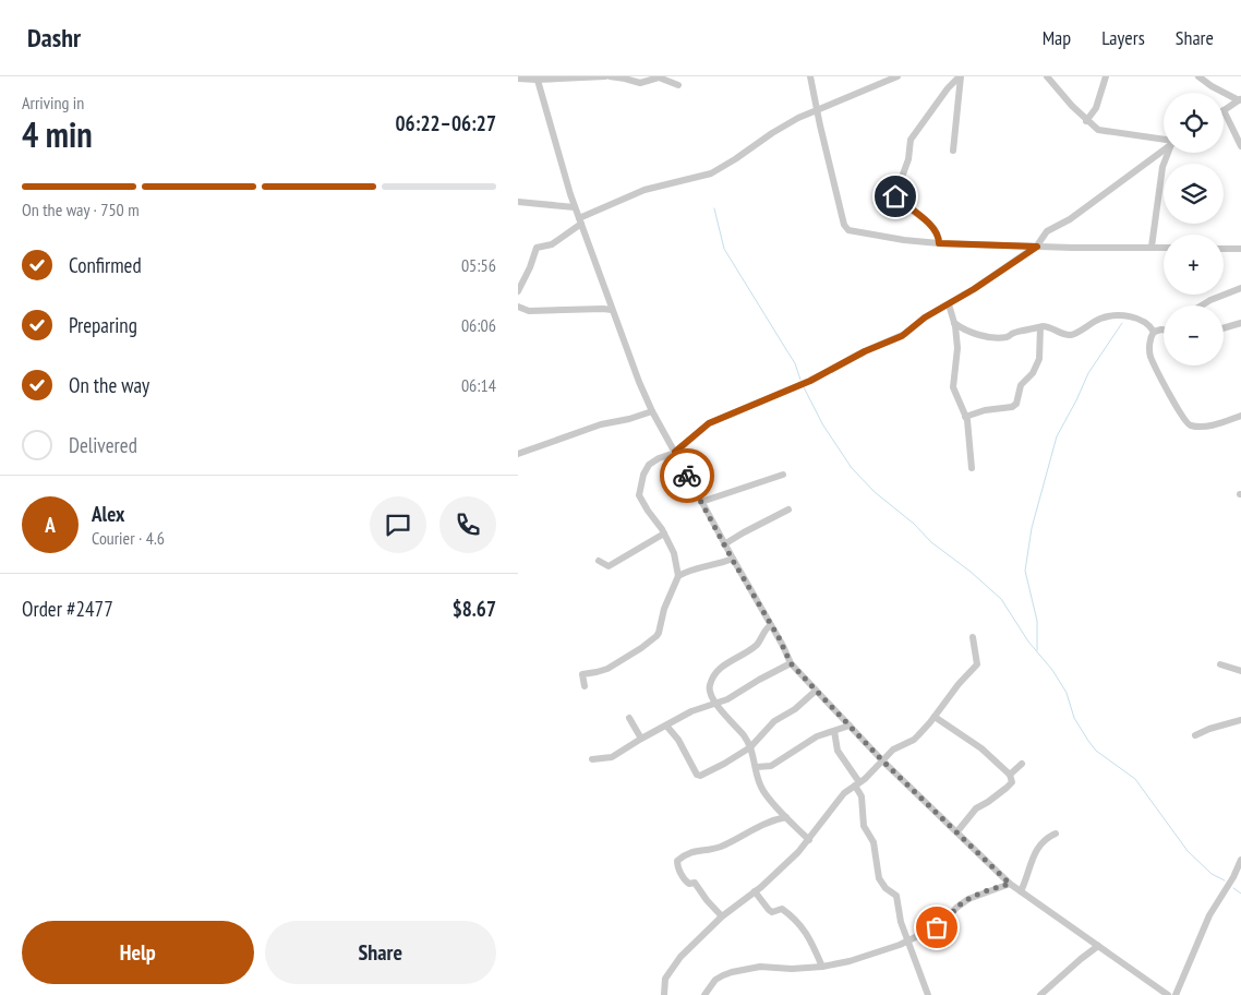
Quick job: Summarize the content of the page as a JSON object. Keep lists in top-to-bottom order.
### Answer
{
  "page": {
    "header": "Dashr",
    "nav": ["Map", "Layers", "Share"],
    "heading": ["4 min", "Arriving in", "06:22–06:27"],
    "panel": [
      "Alex",
      "Courier · 4.6",
      "Order #2477",
      "$8.67"
    ],
    "map_buttons": ["+", "−"],
    "bar": "On the way · 750 m",
    "list": [
      ["Confirmed", "05:56"],
      ["Preparing", "06:06"],
      ["On the way", "06:14"],
      "Delivered"
    ],
    "round": "A",
    "buttons": ["Help", "Share"]
  }
}
